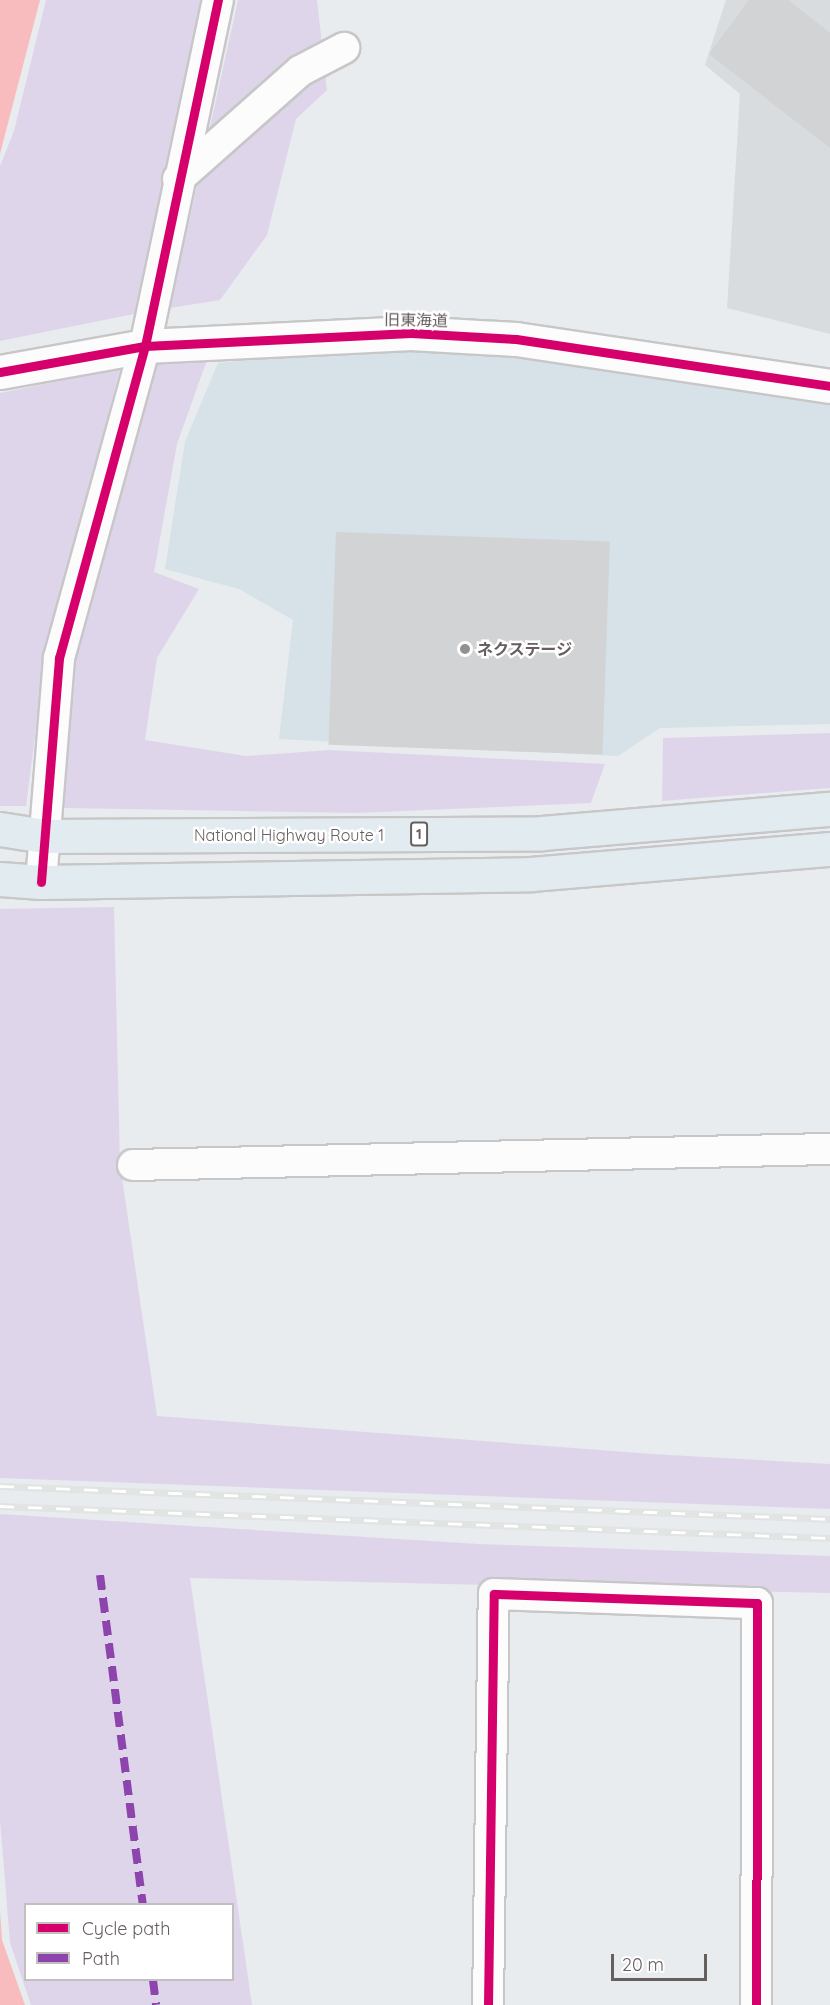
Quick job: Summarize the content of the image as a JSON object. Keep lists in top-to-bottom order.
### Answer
{
  "streets": {
    "highway": ["1", "National Highway Route 1"],
    "street": ["旧東海道"]
  },
  "places": ["ネクステージ"],
  "legend": ["Cycle path", "Path"],
  "scale_bar": "20 m"
}
